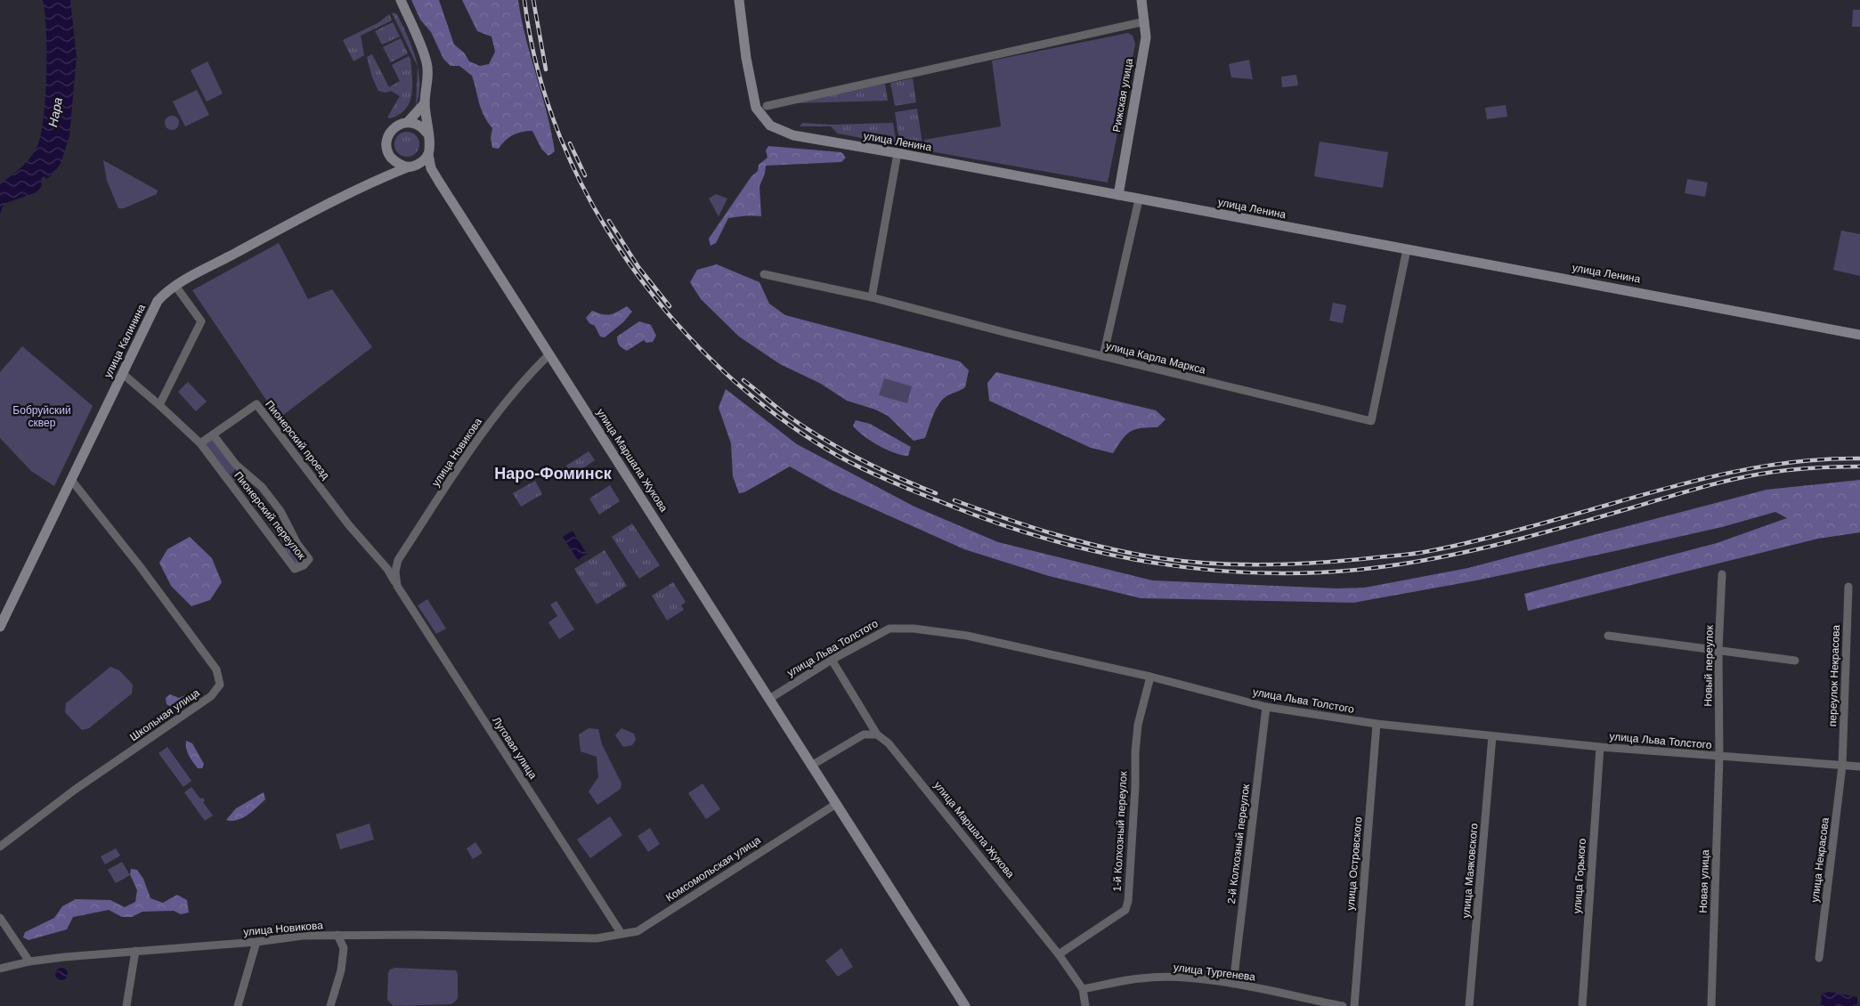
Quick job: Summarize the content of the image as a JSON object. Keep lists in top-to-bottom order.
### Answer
{
  "streets": {
    "street": [
      "Рижская улица",
      "улица Ленина",
      "улица Калинина",
      "улица Карла Маркса",
      "Пионерский проезд",
      "улица Новикова",
      "улица Маршала Жукова",
      "Пионерский переулок",
      "улица Льва Толстого",
      "Новый переулок",
      "переулок Некрасова",
      "Школьная улица",
      "Луговая улица",
      "1-й Колхозный переулок",
      "2-й Колхозный переулок",
      "улица Некрасова",
      "улица Островского",
      "Комсомольская улица",
      "улица Маяковского",
      "улица Горького",
      "Новая улица",
      "улица Тургенева"
    ]
  },
  "crossings": [
    ["Рижская улица", "улица Ленина"],
    ["улица Ленина", "улица Карла Маркса"],
    ["улица Калинина", "улица Маршала Жукова"],
    ["улица Калинина", "Школьная улица"],
    ["Пионерский проезд", "Пионерский переулок"],
    ["Пионерский проезд", "Луговая улица"],
    ["улица Новикова", "улица Маршала Жукова"],
    ["улица Новикова", "Луговая улица"],
    ["улица Новикова", "Комсомольская улица"],
    ["улица Маршала Жукова", "улица Льва Толстого"],
    ["улица Маршала Жукова", "1-й Колхозный переулок"],
    ["улица Маршала Жукова", "Комсомольская улица"],
    ["улица Маршала Жукова", "улица Тургенева"],
    ["улица Льва Толстого", "Новый переулок"],
    ["улица Льва Толстого", "переулок Некрасова"],
    ["улица Льва Толстого", "1-й Колхозный переулок"],
    ["улица Льва Толстого", "2-й Колхозный переулок"],
    ["улица Льва Толстого", "улица Некрасова"],
    ["улица Льва Толстого", "улица Островского"],
    ["улица Льва Толстого", "улица Маяковского"],
    ["улица Льва Толстого", "улица Горького"],
    ["улица Льва Толстого", "Новая улица"],
    ["Новый переулок", "Новая улица"],
    ["переулок Некрасова", "улица Некрасова"],
    ["Луговая улица", "Комсомольская улица"],
    ["2-й Колхозный переулок", "улица Тургенева"]
  ],
  "districts": ["Наро-Фоминск"],
  "water": ["Нара"],
  "parks": ["Бобруйский сквер"]
}
